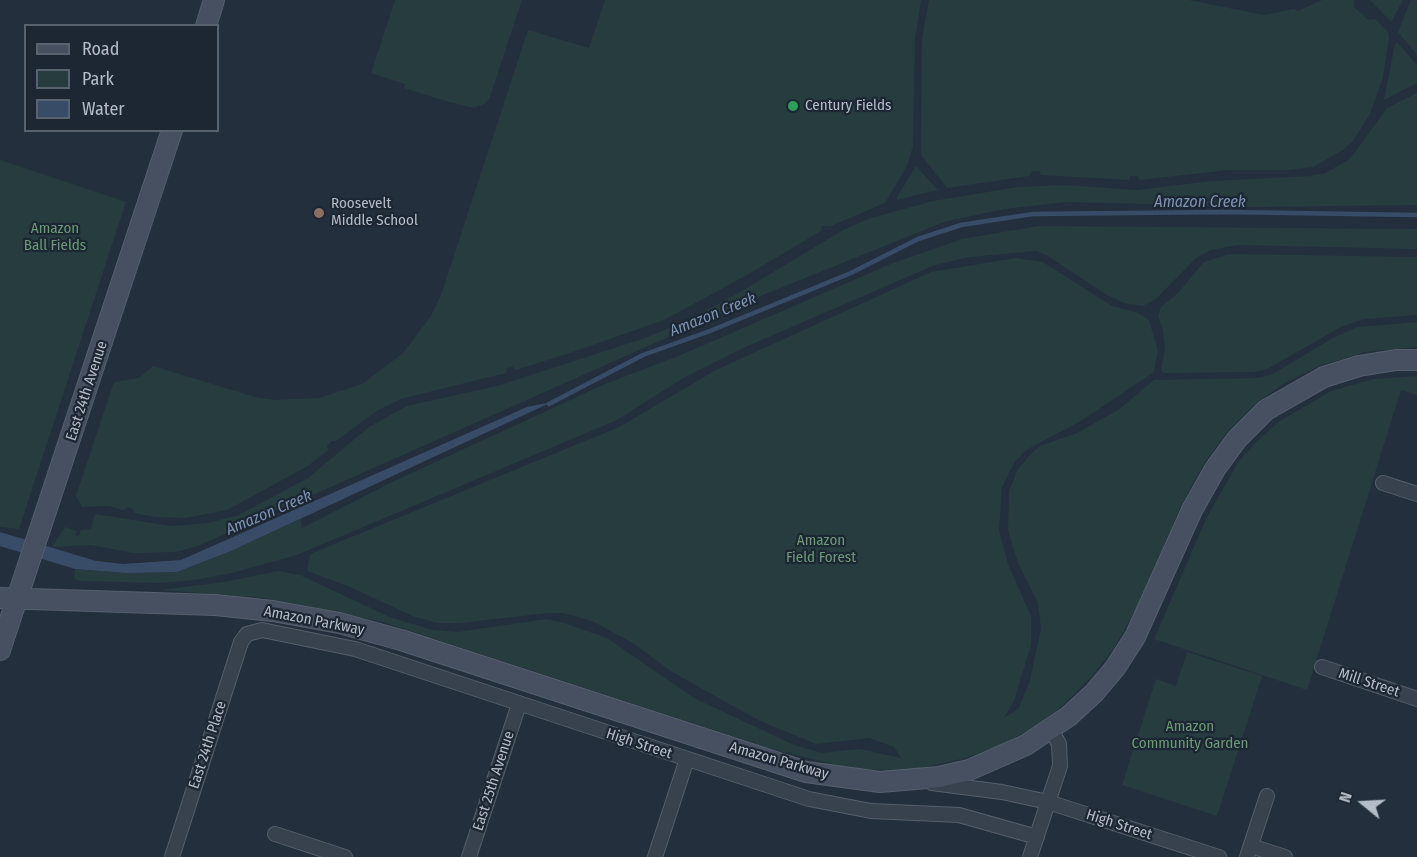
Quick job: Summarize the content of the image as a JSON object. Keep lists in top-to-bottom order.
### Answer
{
  "streets": {
    "main road": ["East 24th Avenue", "Amazon Parkway"],
    "street": [
      "Mill Street",
      "High Street",
      "East 24th Place",
      "East 25th Avenue"
    ]
  },
  "crossings": [
    ["East 24th Avenue", "Amazon Parkway"],
    ["Amazon Parkway", "High Street"],
    ["High Street", "East 24th Place"],
    ["High Street", "East 25th Avenue"]
  ],
  "water": ["Amazon Creek"],
  "parks": ["Amazon Ball Fields", "Amazon Field Forest", "Amazon Community Garden"],
  "places": ["Century Fields", "Roosevelt Middle School"],
  "legend": ["Road", "Park", "Water"],
  "north": "left"
}
